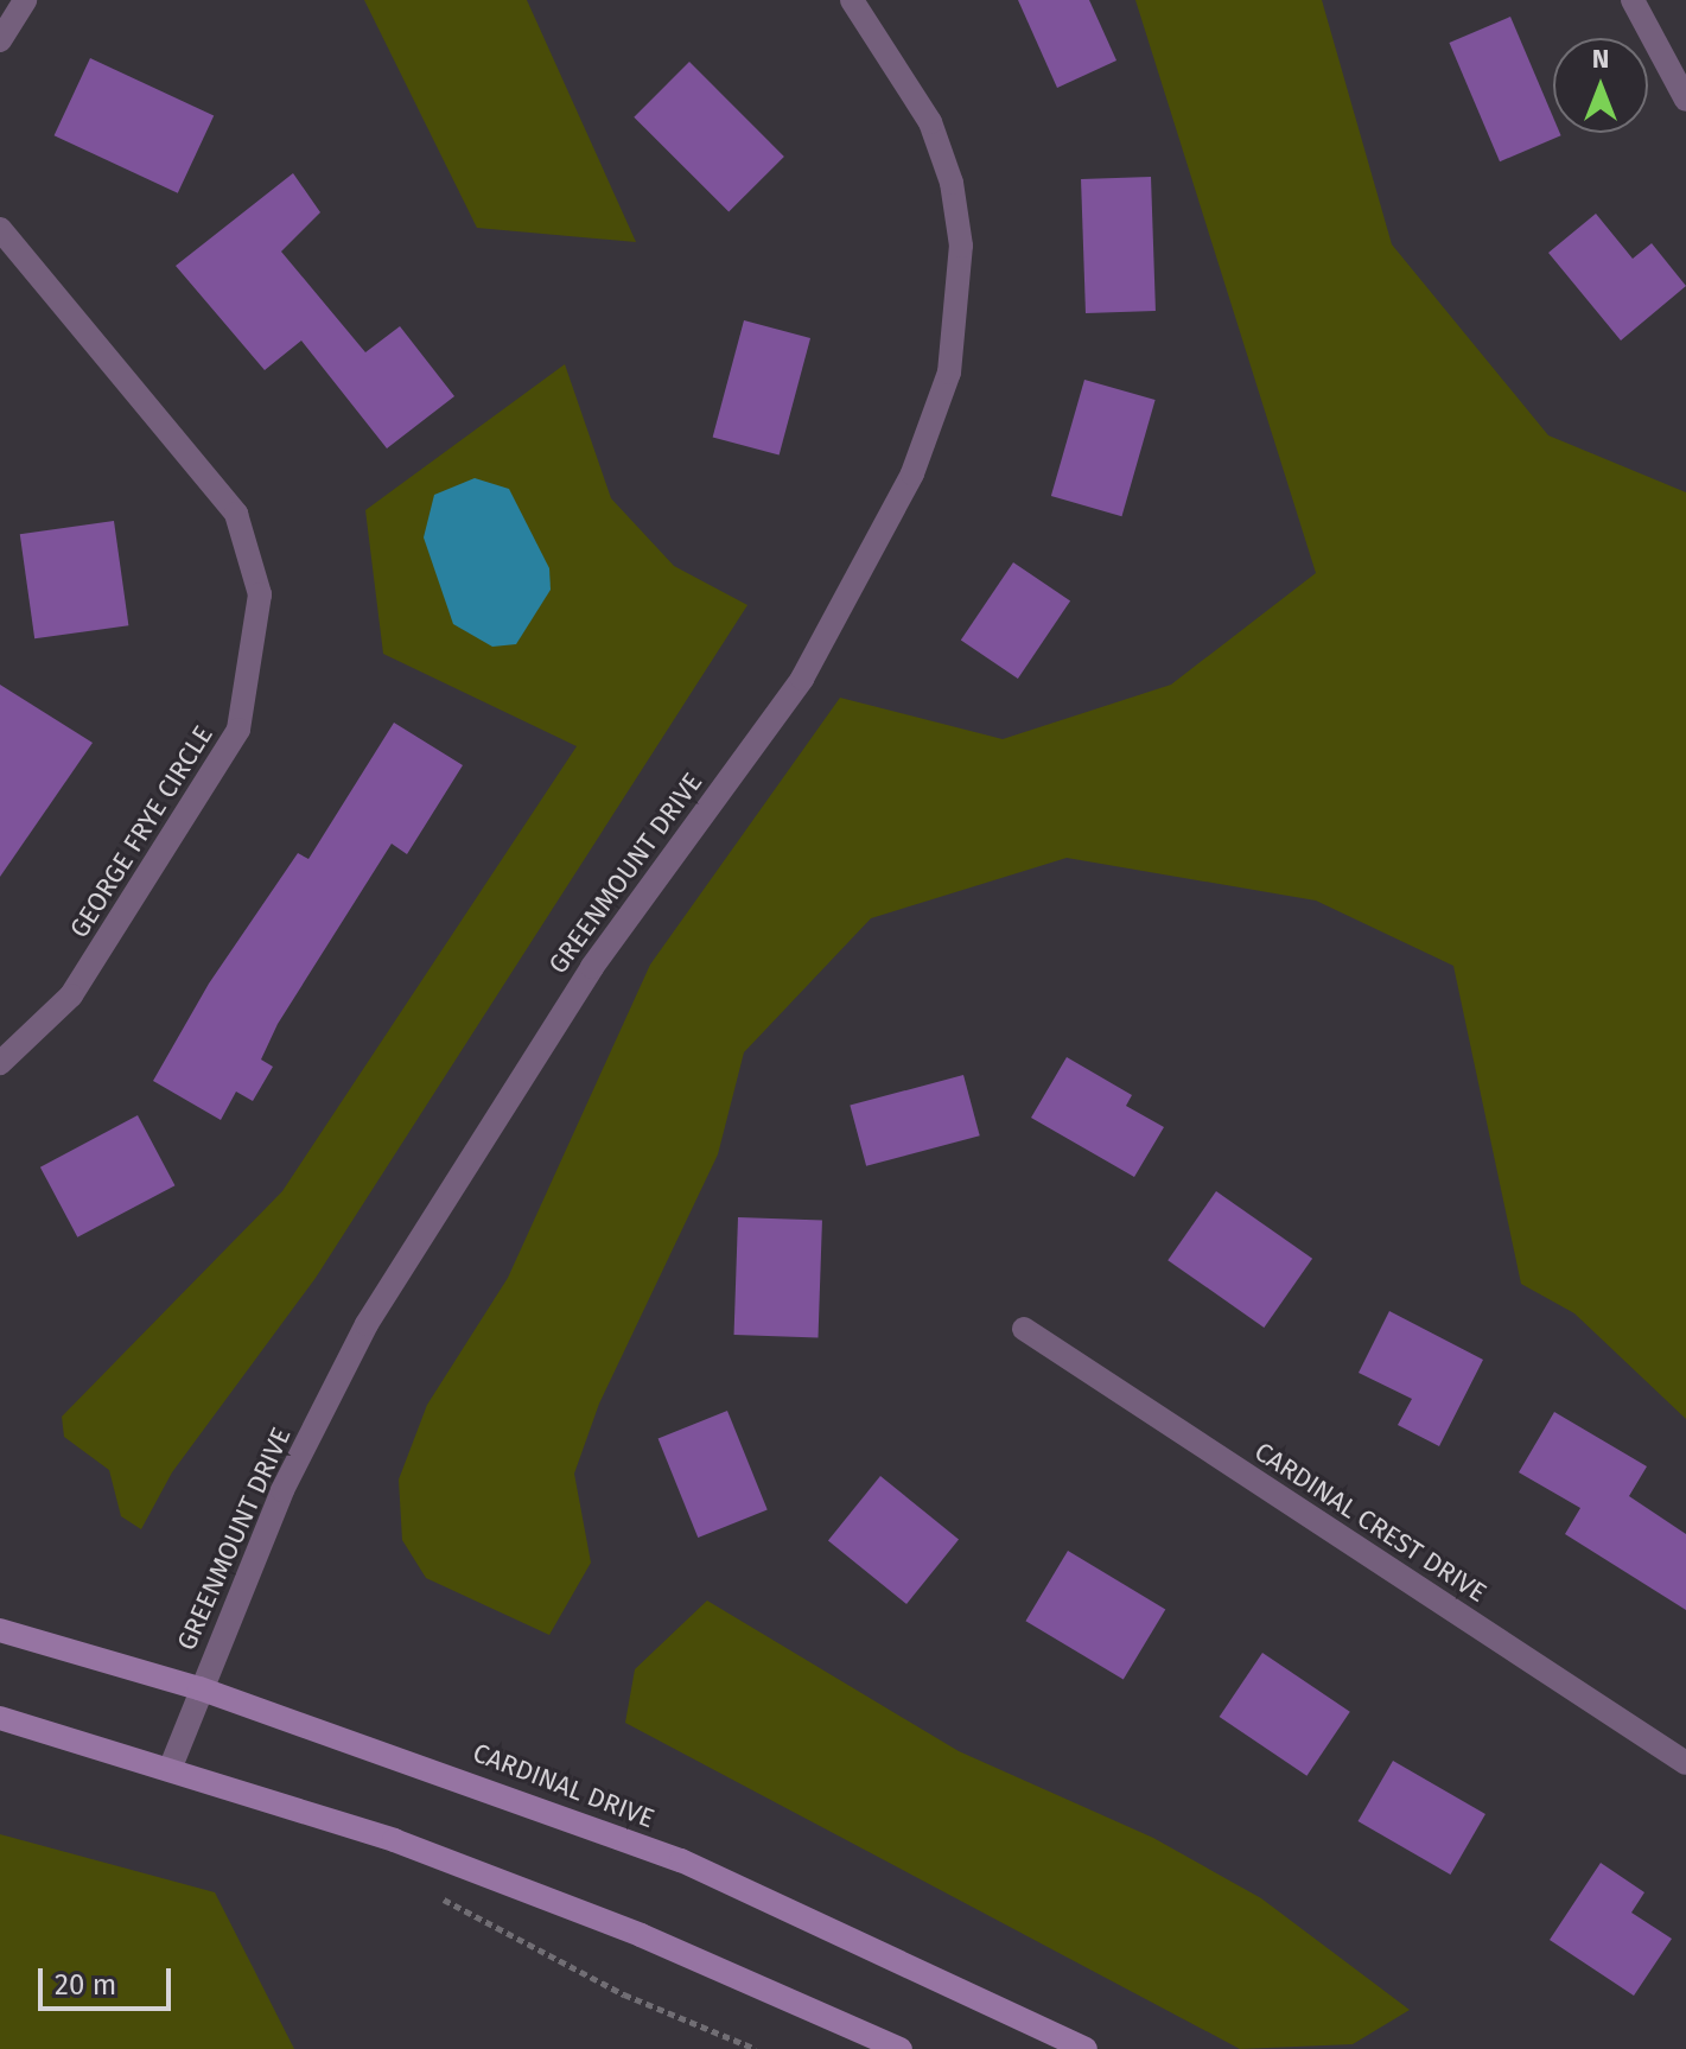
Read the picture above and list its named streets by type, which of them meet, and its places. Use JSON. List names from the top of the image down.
{
  "streets": {
    "main road": ["CARDINAL DRIVE"],
    "street": ["GEORGE FRYE CIRCLE", "GREENMOUNT DRIVE", "CARDINAL CREST DRIVE"]
  },
  "crossings": [
    ["GREENMOUNT DRIVE", "CARDINAL DRIVE"]
  ],
  "scale_bar": "20 m",
  "north": "top"
}
